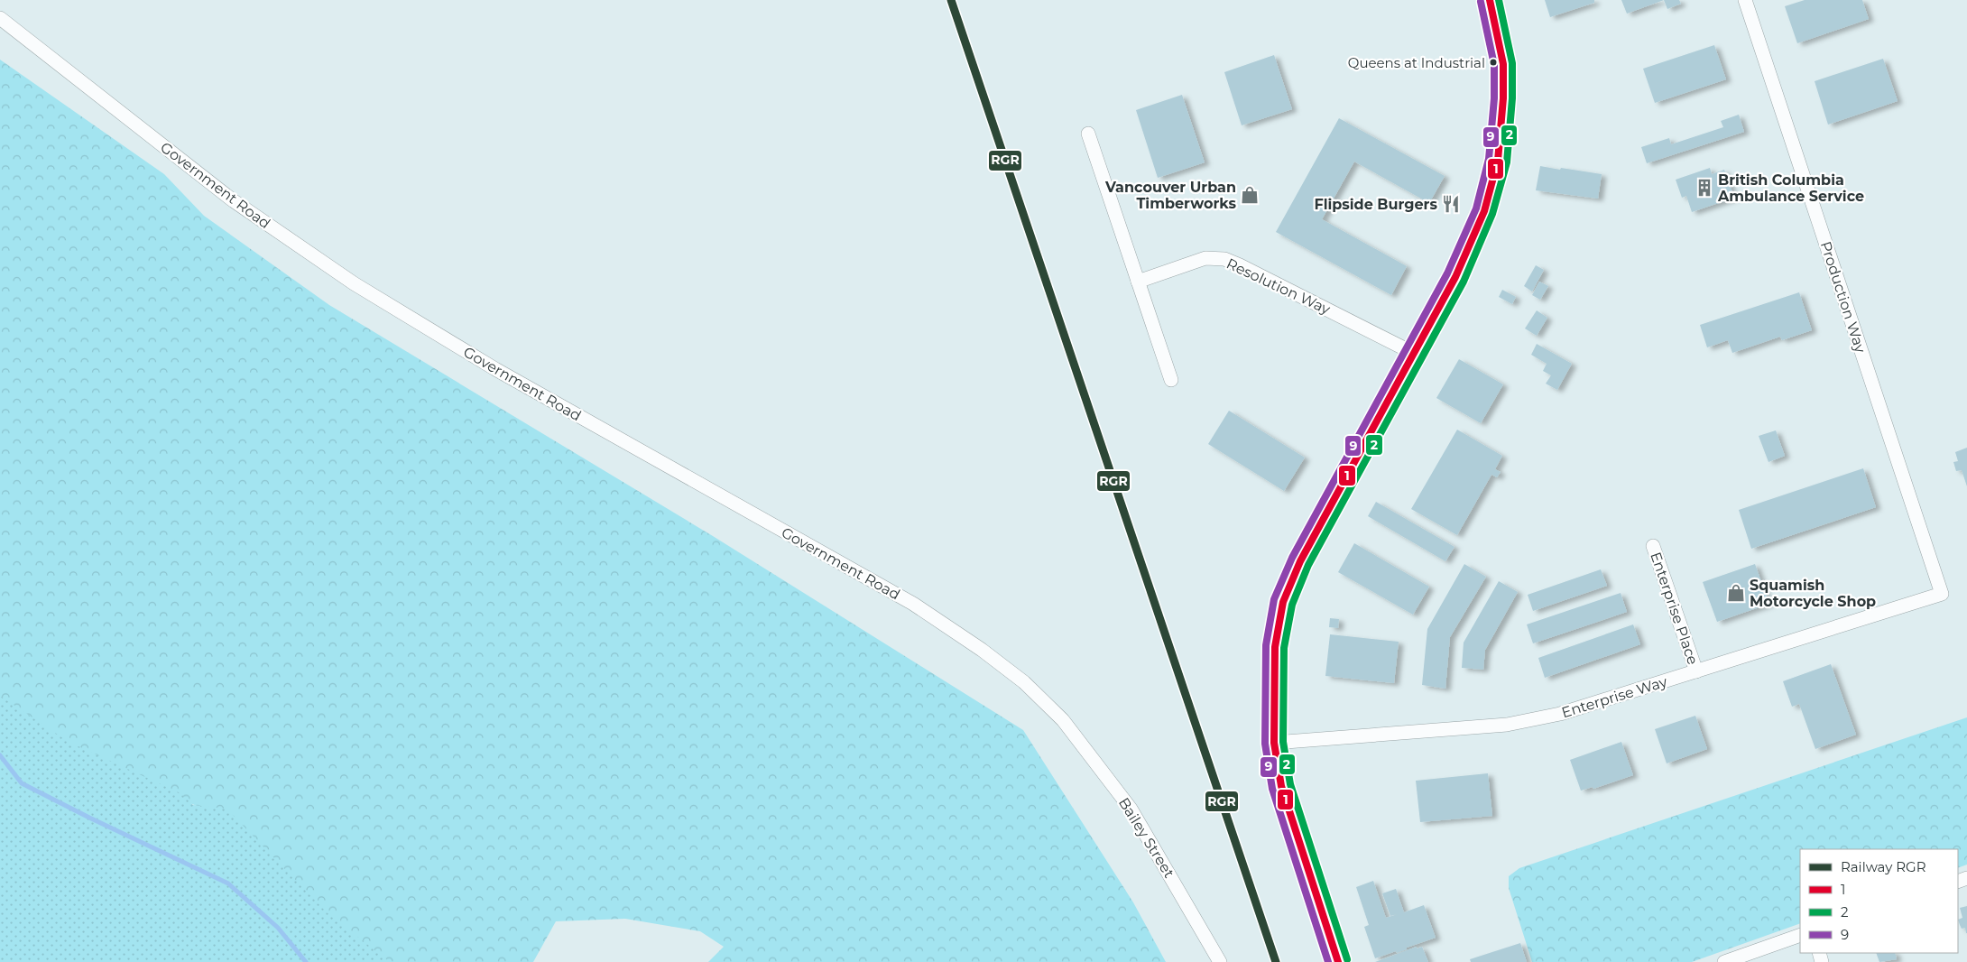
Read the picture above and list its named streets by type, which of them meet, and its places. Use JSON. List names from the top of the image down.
{
  "streets": {
    "street": [
      "Government Road",
      "Resolution Way",
      "Production Way",
      "Enterprise Place",
      "Enterprise Way",
      "Bailey Street"
    ]
  },
  "crossings": [
    ["Government Road", "Bailey Street"],
    ["Production Way", "Enterprise Way"],
    ["Enterprise Place", "Enterprise Way"]
  ],
  "places": {
    "other": ["Queens at Industrial"],
    "building": ["British Columbia Ambulance Service"],
    "shop": ["Vancouver Urban Timberworks", "Squamish Motorcycle Shop"],
    "restaurant": ["Flipside Burgers"]
  },
  "lines": [
    "rail line RGR",
    "transit line 1",
    "transit line 2",
    "transit line 9"
  ],
  "legend": [
    "Railway RGR",
    "1",
    "2",
    "9"
  ]
}
